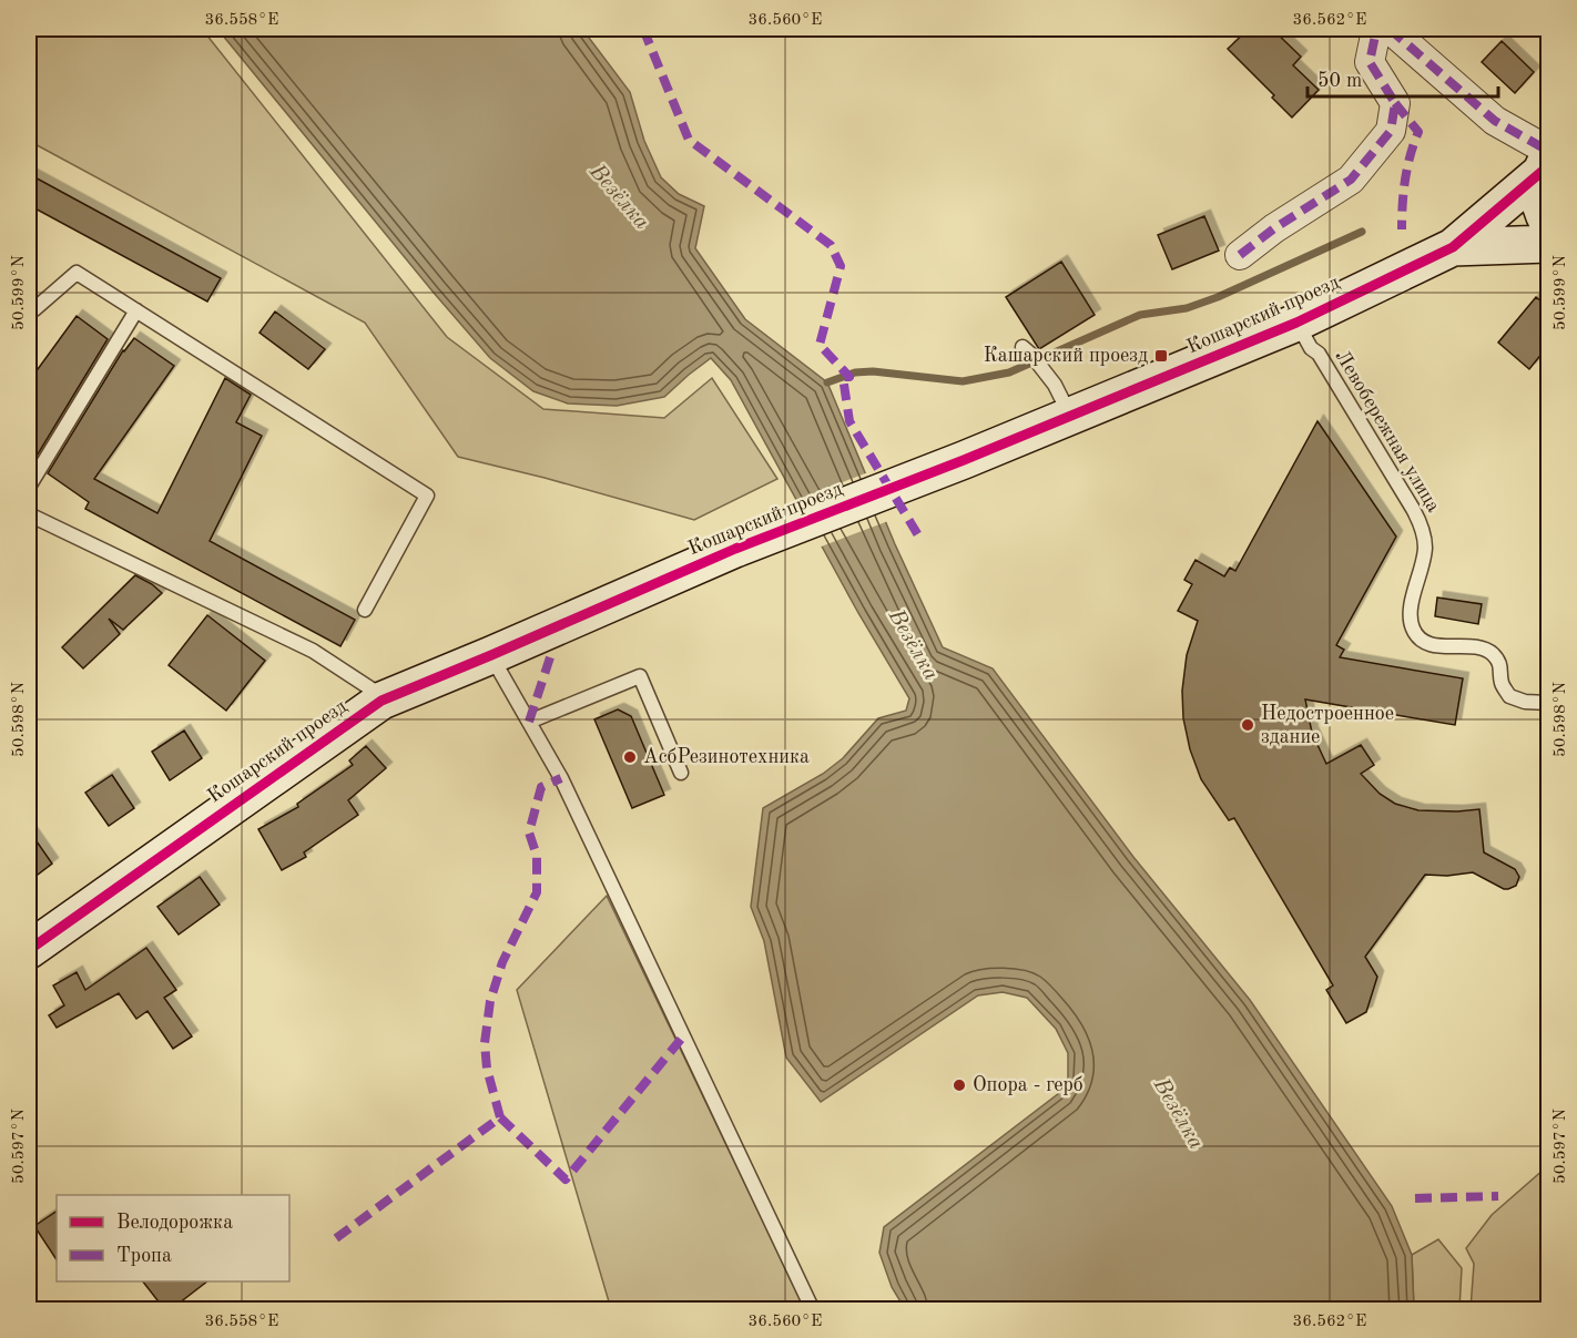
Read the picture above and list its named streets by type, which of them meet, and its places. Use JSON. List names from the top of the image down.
{
  "streets": {
    "street": ["Кошарский проезд"],
    "lane": ["Левобережная улица"]
  },
  "crossings": [
    ["Кошарский проезд", "Левобережная улица"]
  ],
  "water": ["Везёлка"],
  "places": {
    "transit": ["Кашарский проезд"],
    "other": ["Недостроенное здание", "АсбРезинотехника", "Опора - герб"]
  },
  "legend": ["Велодорожка", "Тропа"],
  "scale_bar": "50 m",
  "coordinates": [
    "36.558°E",
    "36.560°E",
    "36.562°E",
    "50.599°N",
    "50.598°N",
    "50.597°N"
  ]
}
